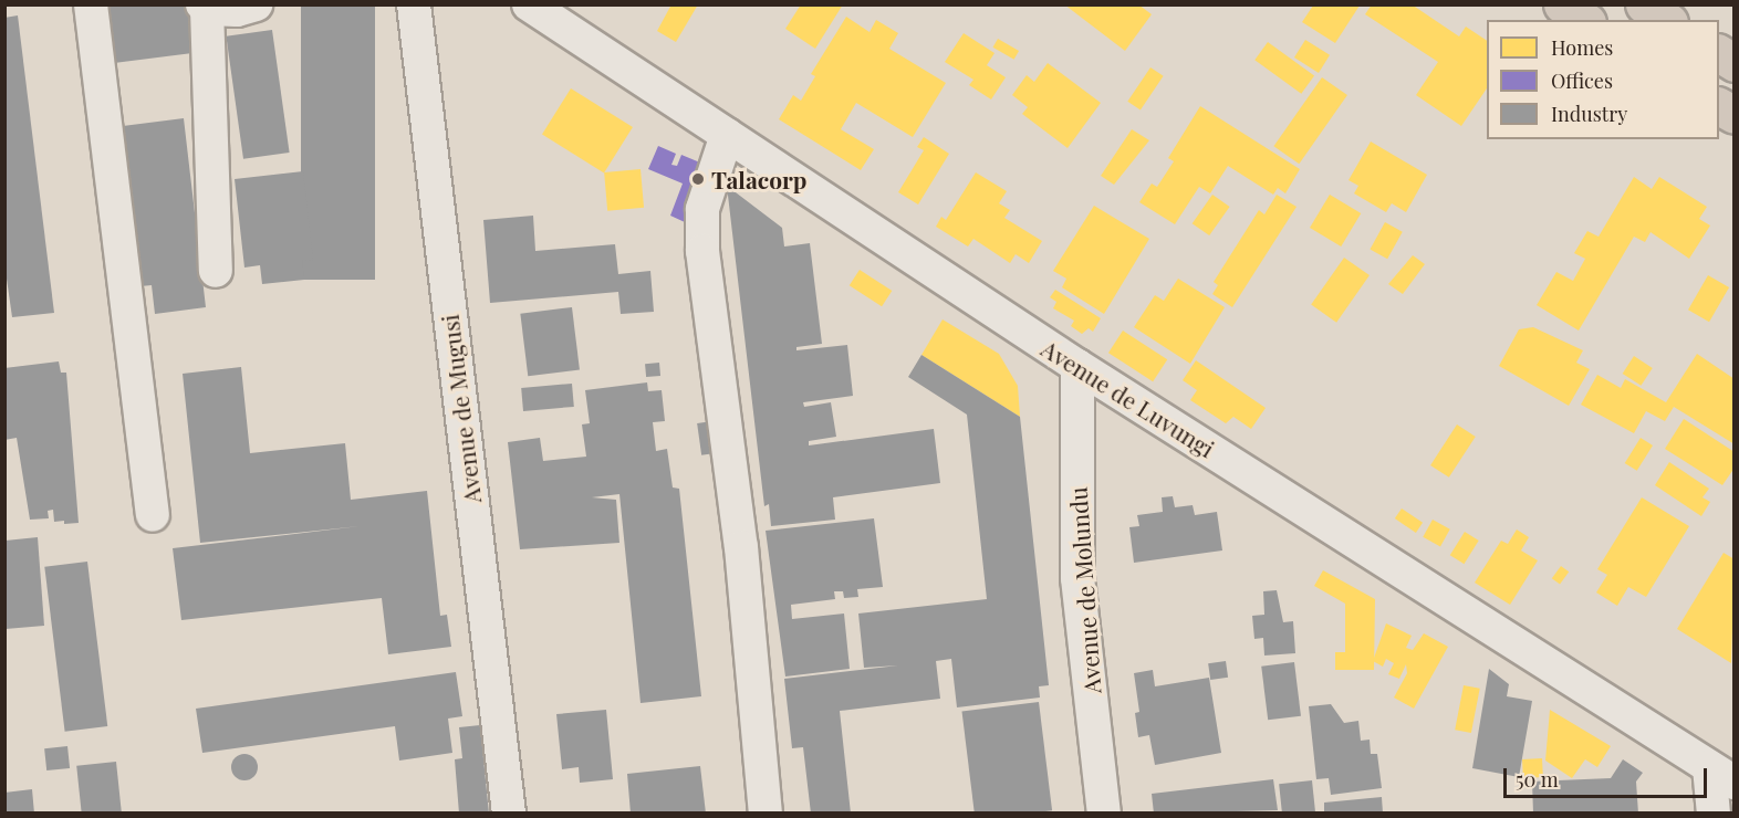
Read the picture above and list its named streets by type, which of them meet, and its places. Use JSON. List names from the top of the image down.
{
  "streets": {
    "street": ["Avenue de Luvungi", "Avenue de Mugusi", "Avenue de Molundu"]
  },
  "crossings": [
    ["Avenue de Luvungi", "Avenue de Molundu"]
  ],
  "places": ["Talacorp"],
  "legend": ["Homes", "Offices", "Industry"],
  "scale_bar": "50 m"
}
